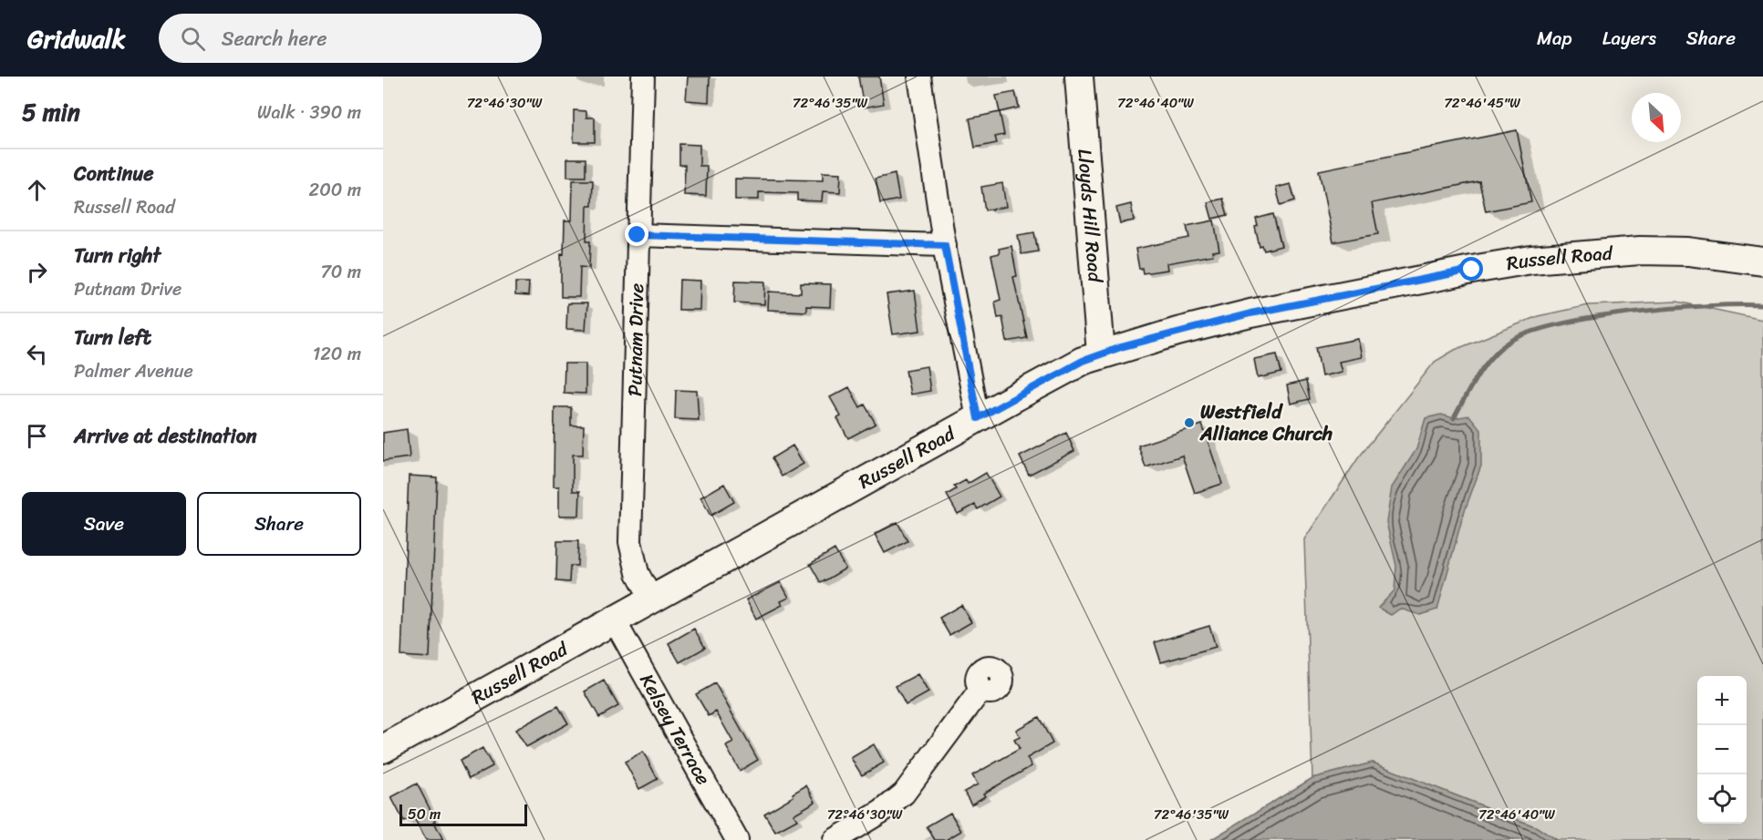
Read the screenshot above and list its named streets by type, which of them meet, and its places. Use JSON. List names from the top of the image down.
{
  "streets": {
    "main road": ["Lloyds Hill Road", "Russell Road"],
    "street": ["Putnam Drive", "Kelsey Terrace"]
  },
  "crossings": [
    ["Lloyds Hill Road", "Russell Road"],
    ["Russell Road", "Putnam Drive"],
    ["Russell Road", "Kelsey Terrace"]
  ],
  "places": ["Westfield Alliance Church"],
  "scale_bar": "50 m",
  "north": "bottom right",
  "page": {
    "header": "Gridwalk",
    "search": "Search here",
    "nav": ["Map", "Layers", "Share"],
    "heading": ["5 min", "Walk · 390 m"],
    "list": [
      ["Continue", "Russell Road", "200 m"],
      ["Turn right", "Putnam Drive", "70 m"],
      ["Turn left", "Palmer Avenue", "120 m"],
      "Arrive at destination"
    ],
    "buttons": ["Save", "Share"],
    "map_buttons": ["+", "−"],
    "scale": "50 m"
  },
  "coordinates": [
    "72°46'30\"W",
    "72°46'35\"W",
    "72°46'40\"W",
    "72°46'45\"W"
  ]
}
